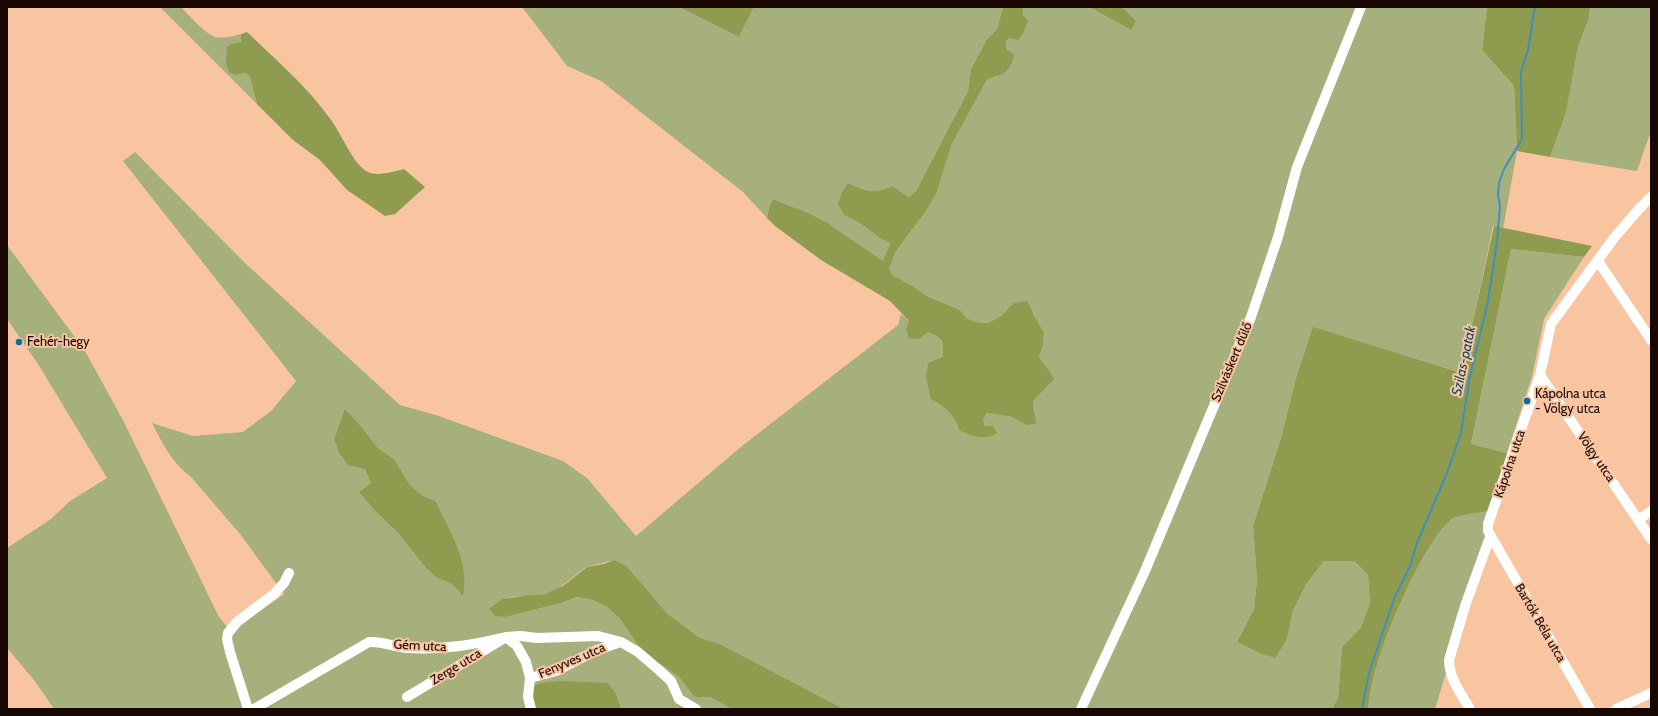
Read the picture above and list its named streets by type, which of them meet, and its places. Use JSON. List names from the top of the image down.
{
  "streets": {
    "street": [
      "Szilváskert dűlő",
      "Völgy utca",
      "Kápolna utca",
      "Bartók Béla utca",
      "Gém utca",
      "Fenyves utca",
      "Zerge utca"
    ]
  },
  "crossings": [
    ["Völgy utca", "Kápolna utca"],
    ["Kápolna utca", "Bartók Béla utca"],
    ["Gém utca", "Fenyves utca"],
    ["Gém utca", "Zerge utca"],
    ["Fenyves utca", "Zerge utca"]
  ],
  "water": ["Szilas-patak"],
  "places": ["Fehér-hegy", "Kápolna utca - Völgy utca"]
}
